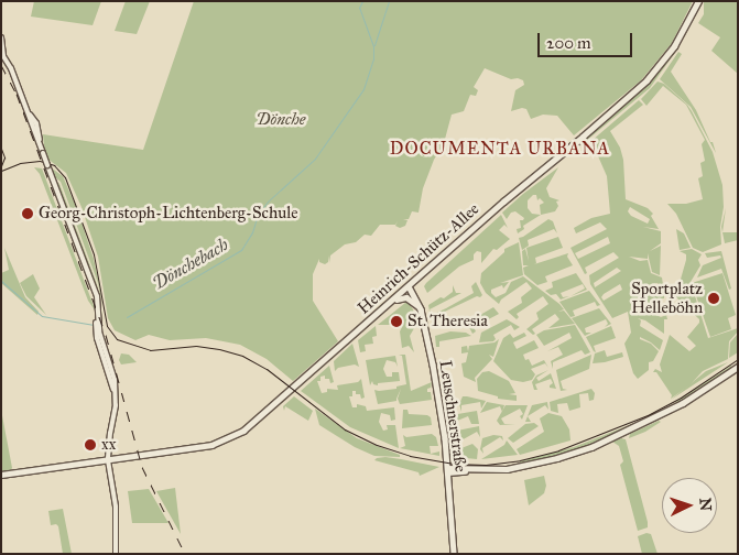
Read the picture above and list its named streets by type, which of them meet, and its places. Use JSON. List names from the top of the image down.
{
  "streets": {
    "main road": ["Heinrich-Schütz-Allee", "Leuschnerstraße"]
  },
  "crossings": [
    ["Heinrich-Schütz-Allee", "Leuschnerstraße"]
  ],
  "districts": ["DOCUMENTA URBANA"],
  "water": ["Dönchebach"],
  "parks": ["Dönche"],
  "places": [
    "Georg-Christoph-Lichtenberg-Schule",
    "Sportplatz Helleböhn",
    "St. Theresia",
    "xx"
  ],
  "scale_bar": "200 m",
  "north": "right"
}
